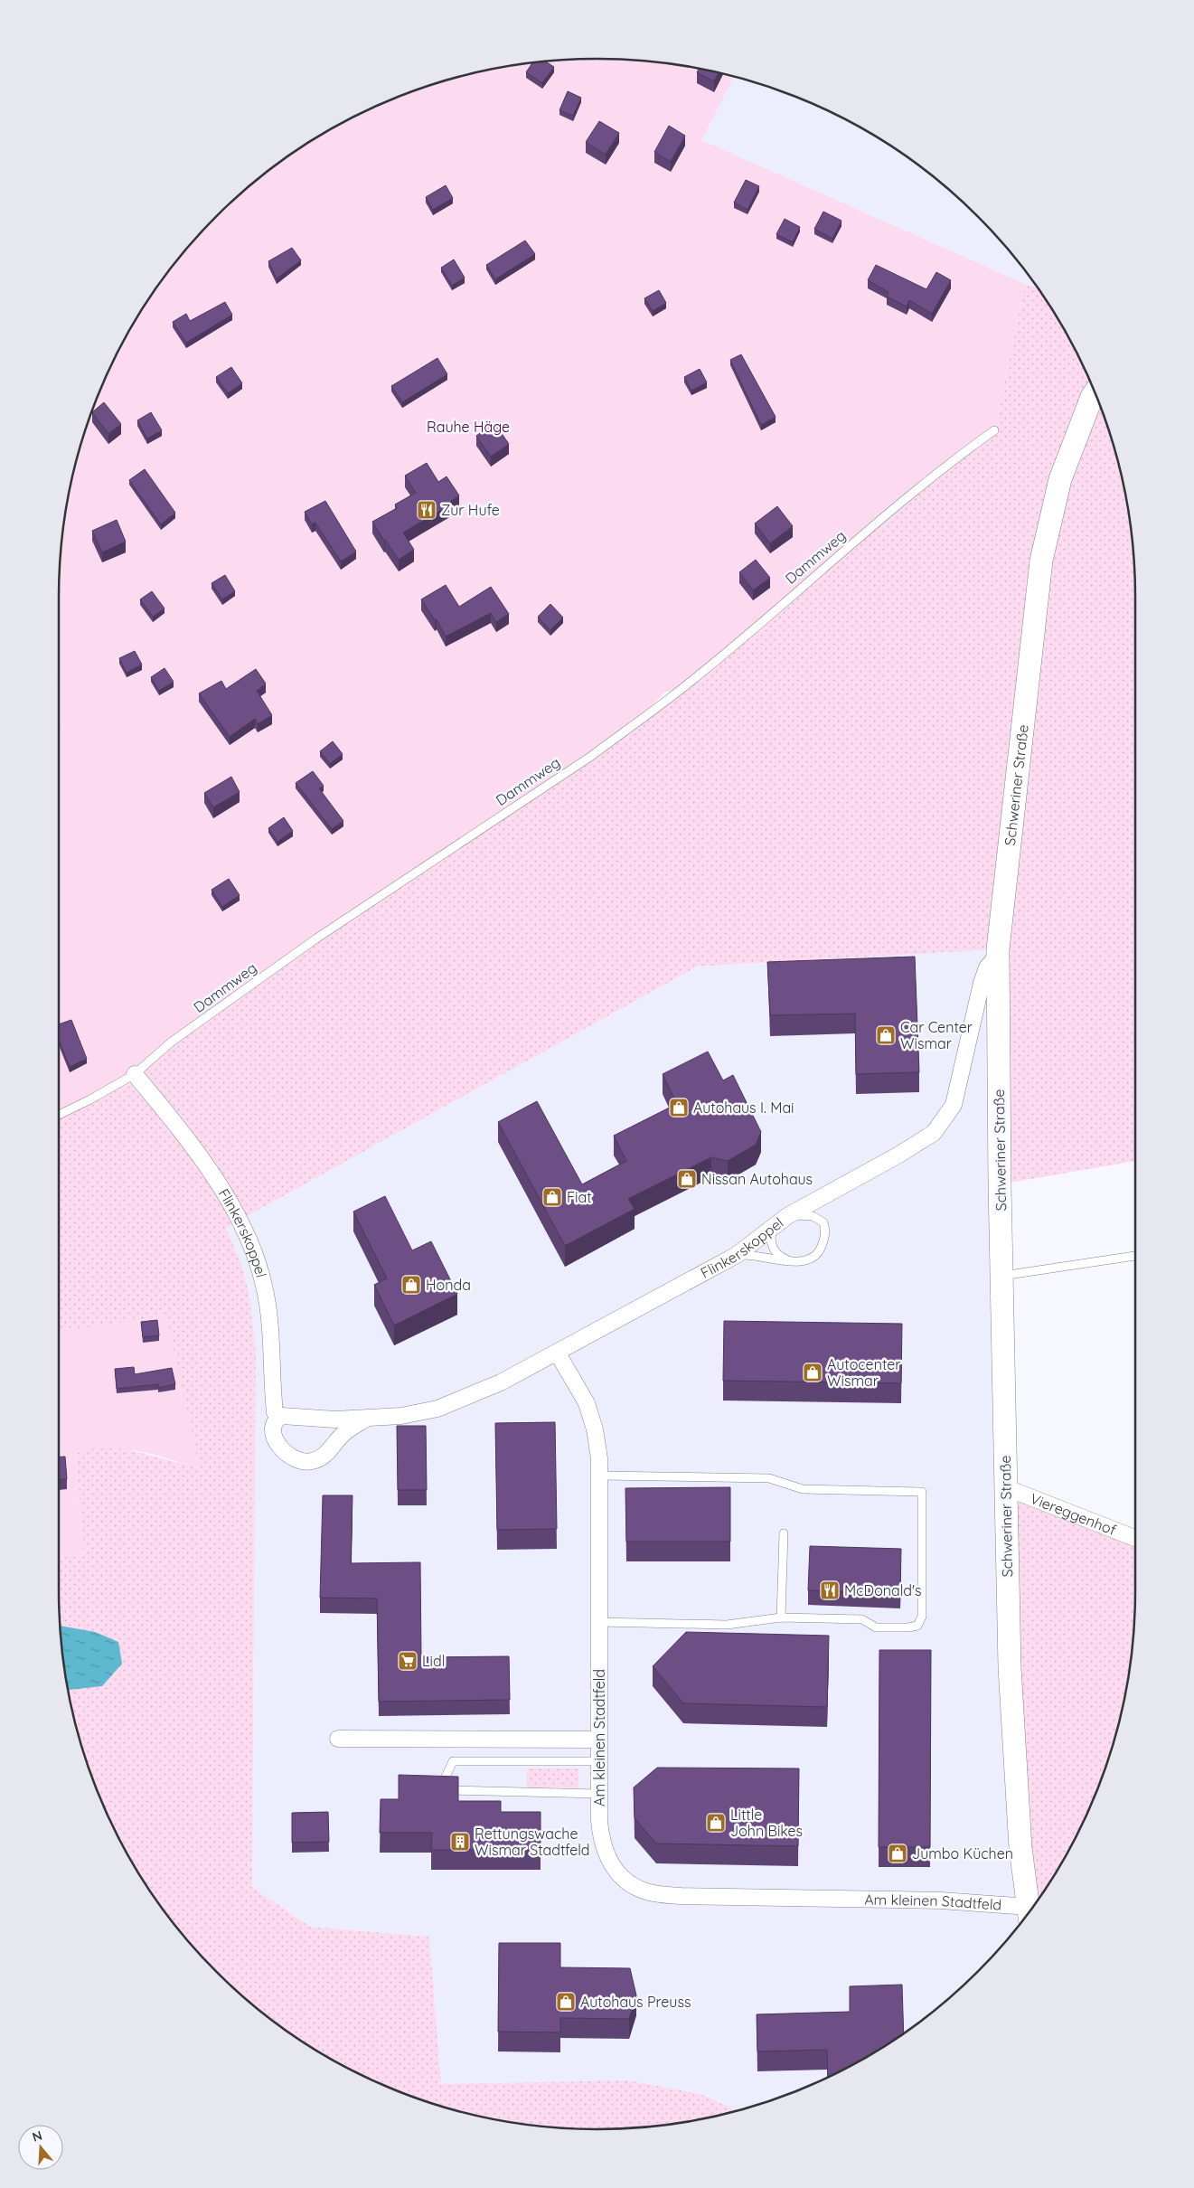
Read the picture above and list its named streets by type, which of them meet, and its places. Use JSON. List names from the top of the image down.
{
  "streets": {
    "main road": ["Schweriner Straße"],
    "street": ["Flinkerskoppel", "Viereggenhof", "Am kleinen Stadtfeld"],
    "lane": ["Dammweg"]
  },
  "crossings": [
    ["Dammweg", "Flinkerskoppel"],
    ["Schweriner Straße", "Flinkerskoppel"],
    ["Schweriner Straße", "Viereggenhof"],
    ["Flinkerskoppel", "Am kleinen Stadtfeld"]
  ],
  "parks": ["Rauhe Häge"],
  "places": {
    "restaurant": ["Zur Hufe", "McDonald's"],
    "shop": [
      "Car Center Wismar",
      "Autohaus I. Mai",
      "Nissan Autohaus",
      "Fiat",
      "Honda",
      "Autocenter Wismar",
      "Little John Bikes",
      "Jumbo Küchen",
      "Autohaus Preuss"
    ],
    "supermarket": ["Lidl"],
    "building": ["Rettungswache Wismar Stadtfeld"]
  },
  "north": "top"
}
